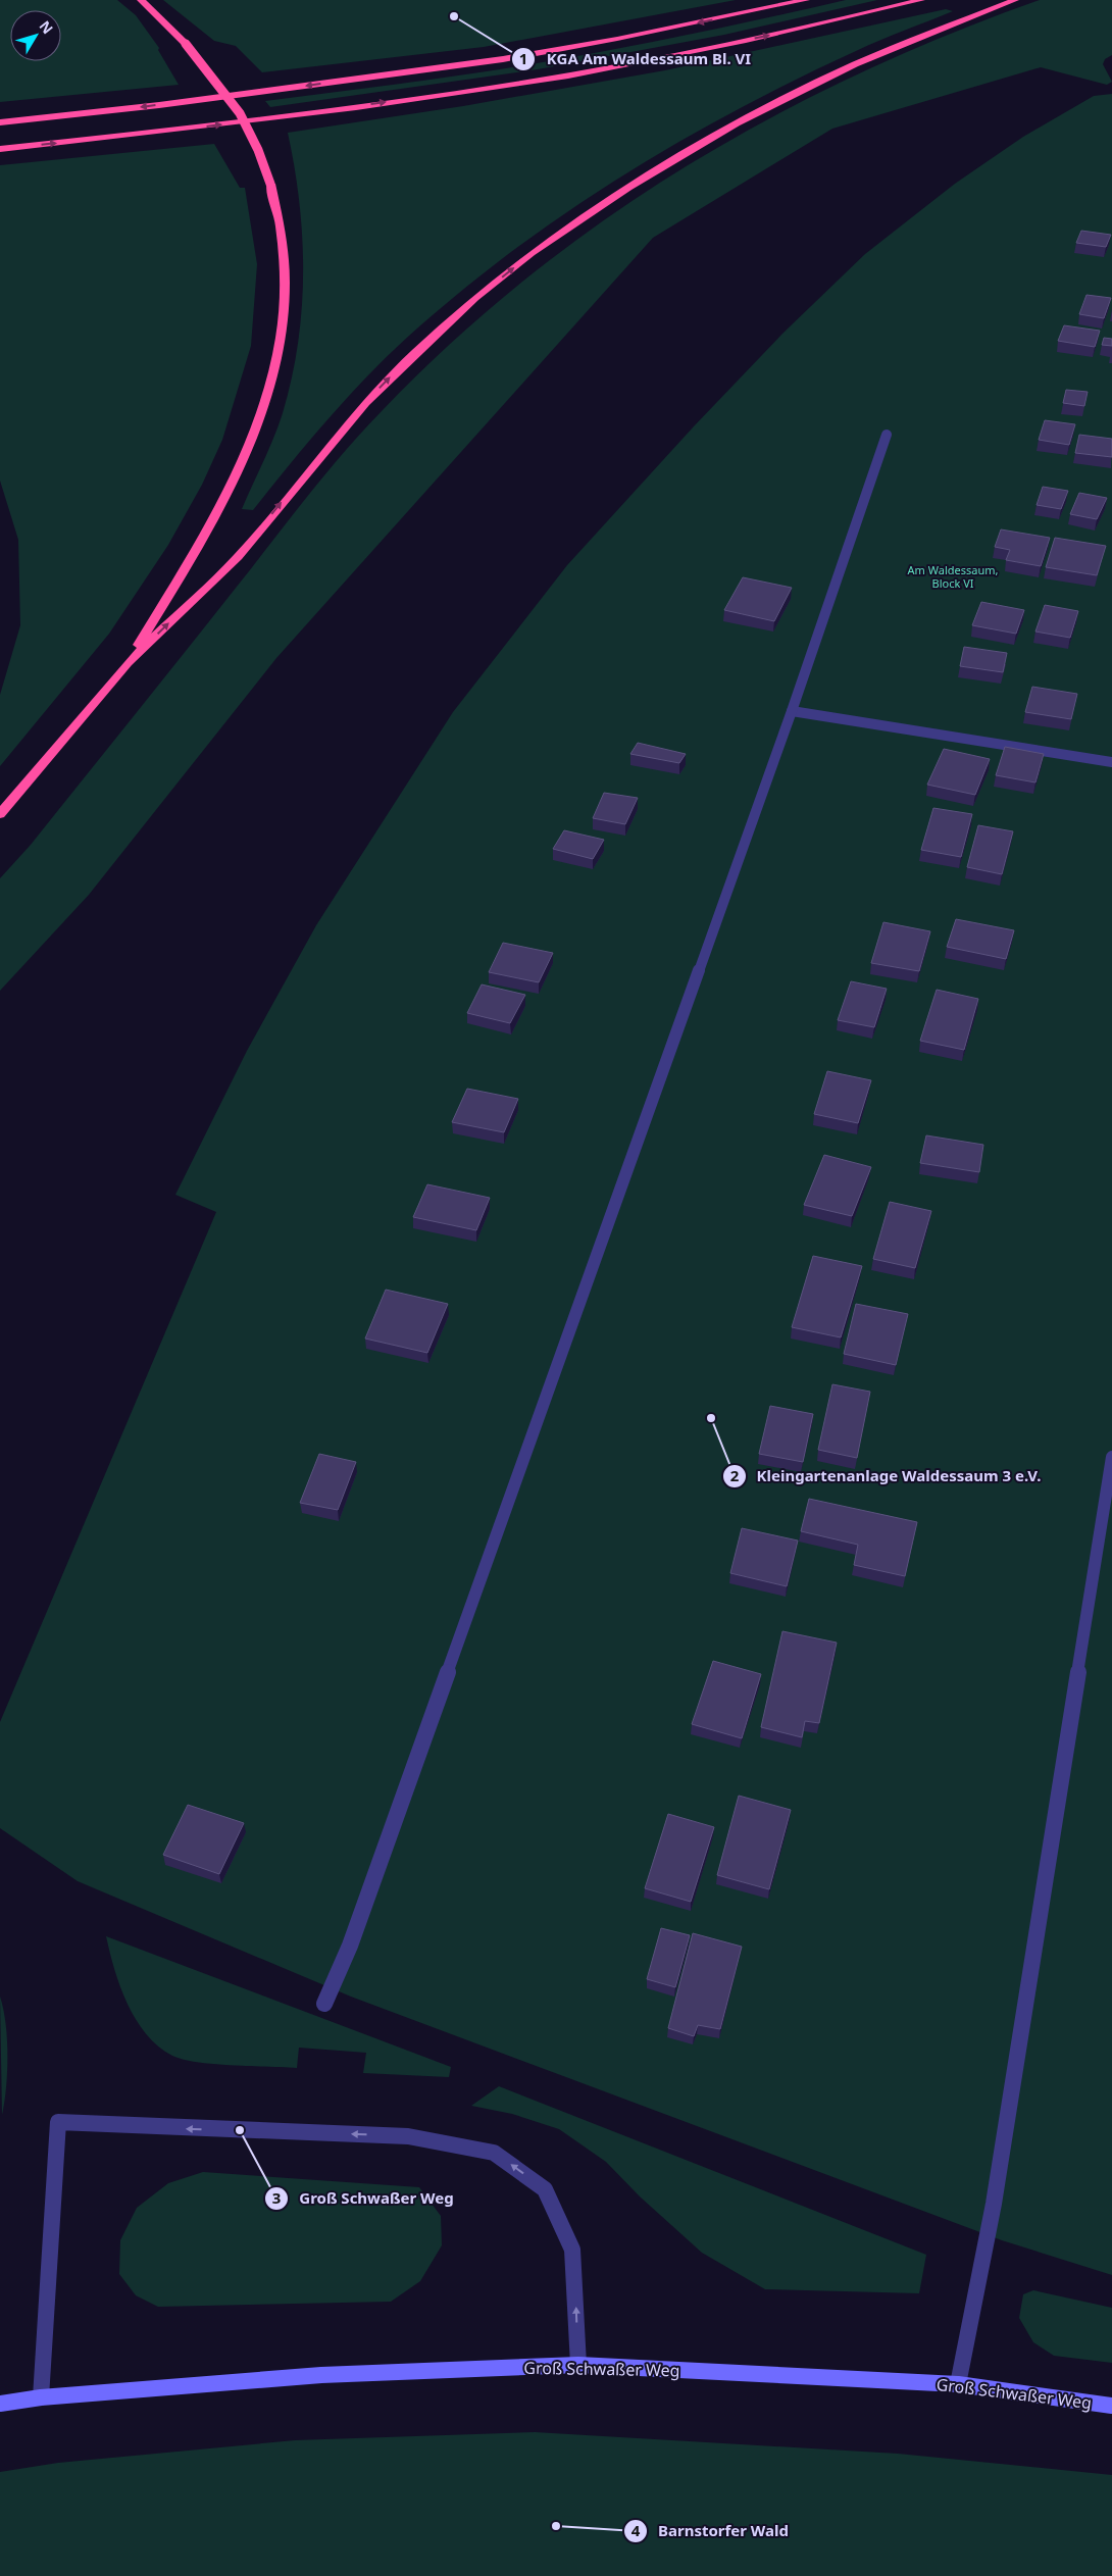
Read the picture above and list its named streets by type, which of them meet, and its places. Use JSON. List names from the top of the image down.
{
  "streets": {
    "street": ["Groß Schwaßer Weg"]
  },
  "parks": ["Am Waldessaum, Block VI"],
  "places": [
    "KGA Am Waldessaum Bl. VI",
    "Kleingartenanlage Waldessaum 3 e.V.",
    "Groß Schwaßer Weg",
    "Barnstorfer Wald"
  ],
  "north": "top right"
}
